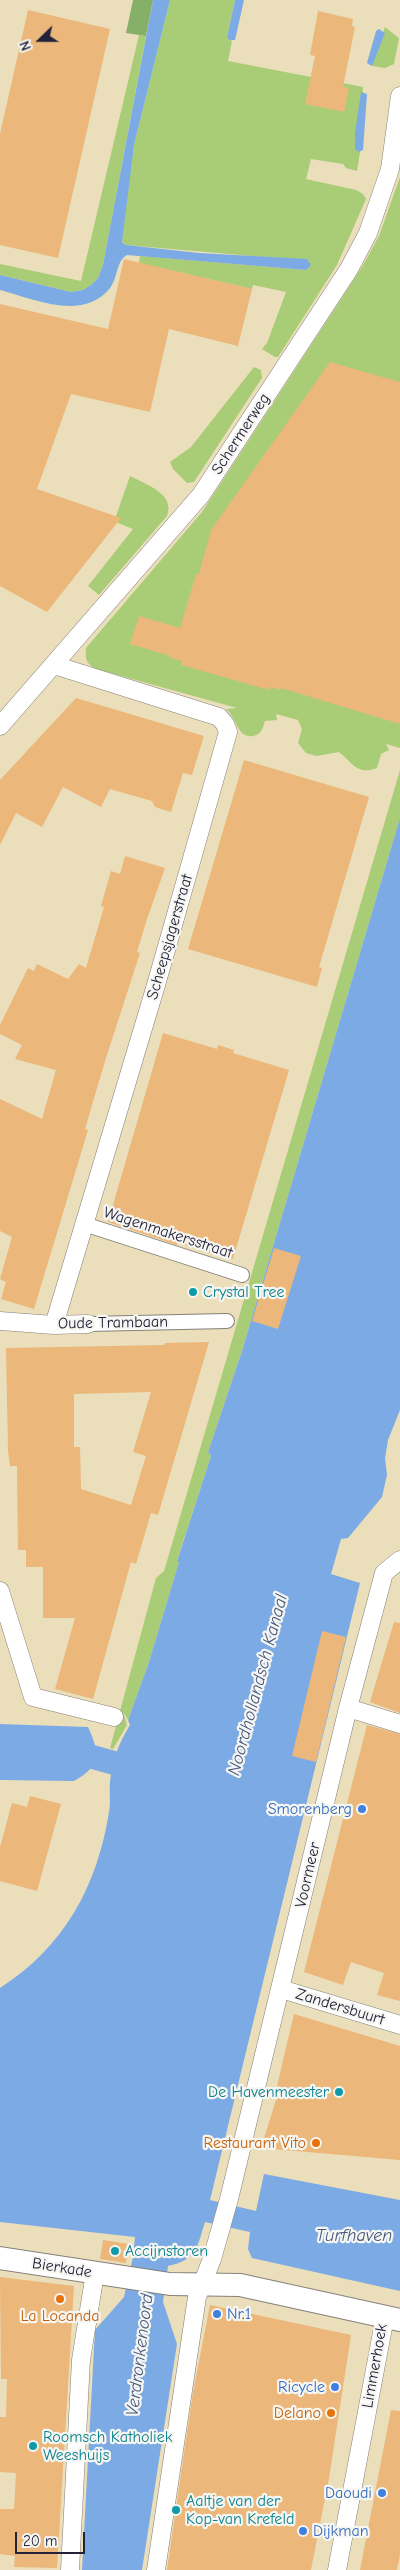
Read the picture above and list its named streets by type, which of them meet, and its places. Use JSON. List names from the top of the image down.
{
  "streets": {
    "street": [
      "Schermerweg",
      "Scheepsjagerstraat",
      "Wagenmakersstraat",
      "Oude Trambaan",
      "Voormeer",
      "Zandersbuurt",
      "Bierkade",
      "Limmerhoek"
    ]
  },
  "crossings": [
    ["Schermerweg", "Scheepsjagerstraat"],
    ["Scheepsjagerstraat", "Wagenmakersstraat"],
    ["Scheepsjagerstraat", "Oude Trambaan"],
    ["Voormeer", "Zandersbuurt"],
    ["Voormeer", "Limmerhoek"],
    ["Bierkade", "Limmerhoek"]
  ],
  "water": ["Noordhollandsch Kanaal", "Turfhaven", "Verdronkenoord"],
  "places": [
    "Crystal Tree",
    "Smorenberg",
    "De Havenmeester",
    "Restaurant Vito",
    "Accijnstoren",
    "La Locanda",
    "Nr.1",
    "Ricycle",
    "Delano",
    "Roomsch Katholiek Weeshuijs",
    "Daoudi",
    "Aaltje van der Kop-van Krefeld",
    "Dijkman"
  ],
  "scale_bar": "20 m",
  "north": "left"
}
